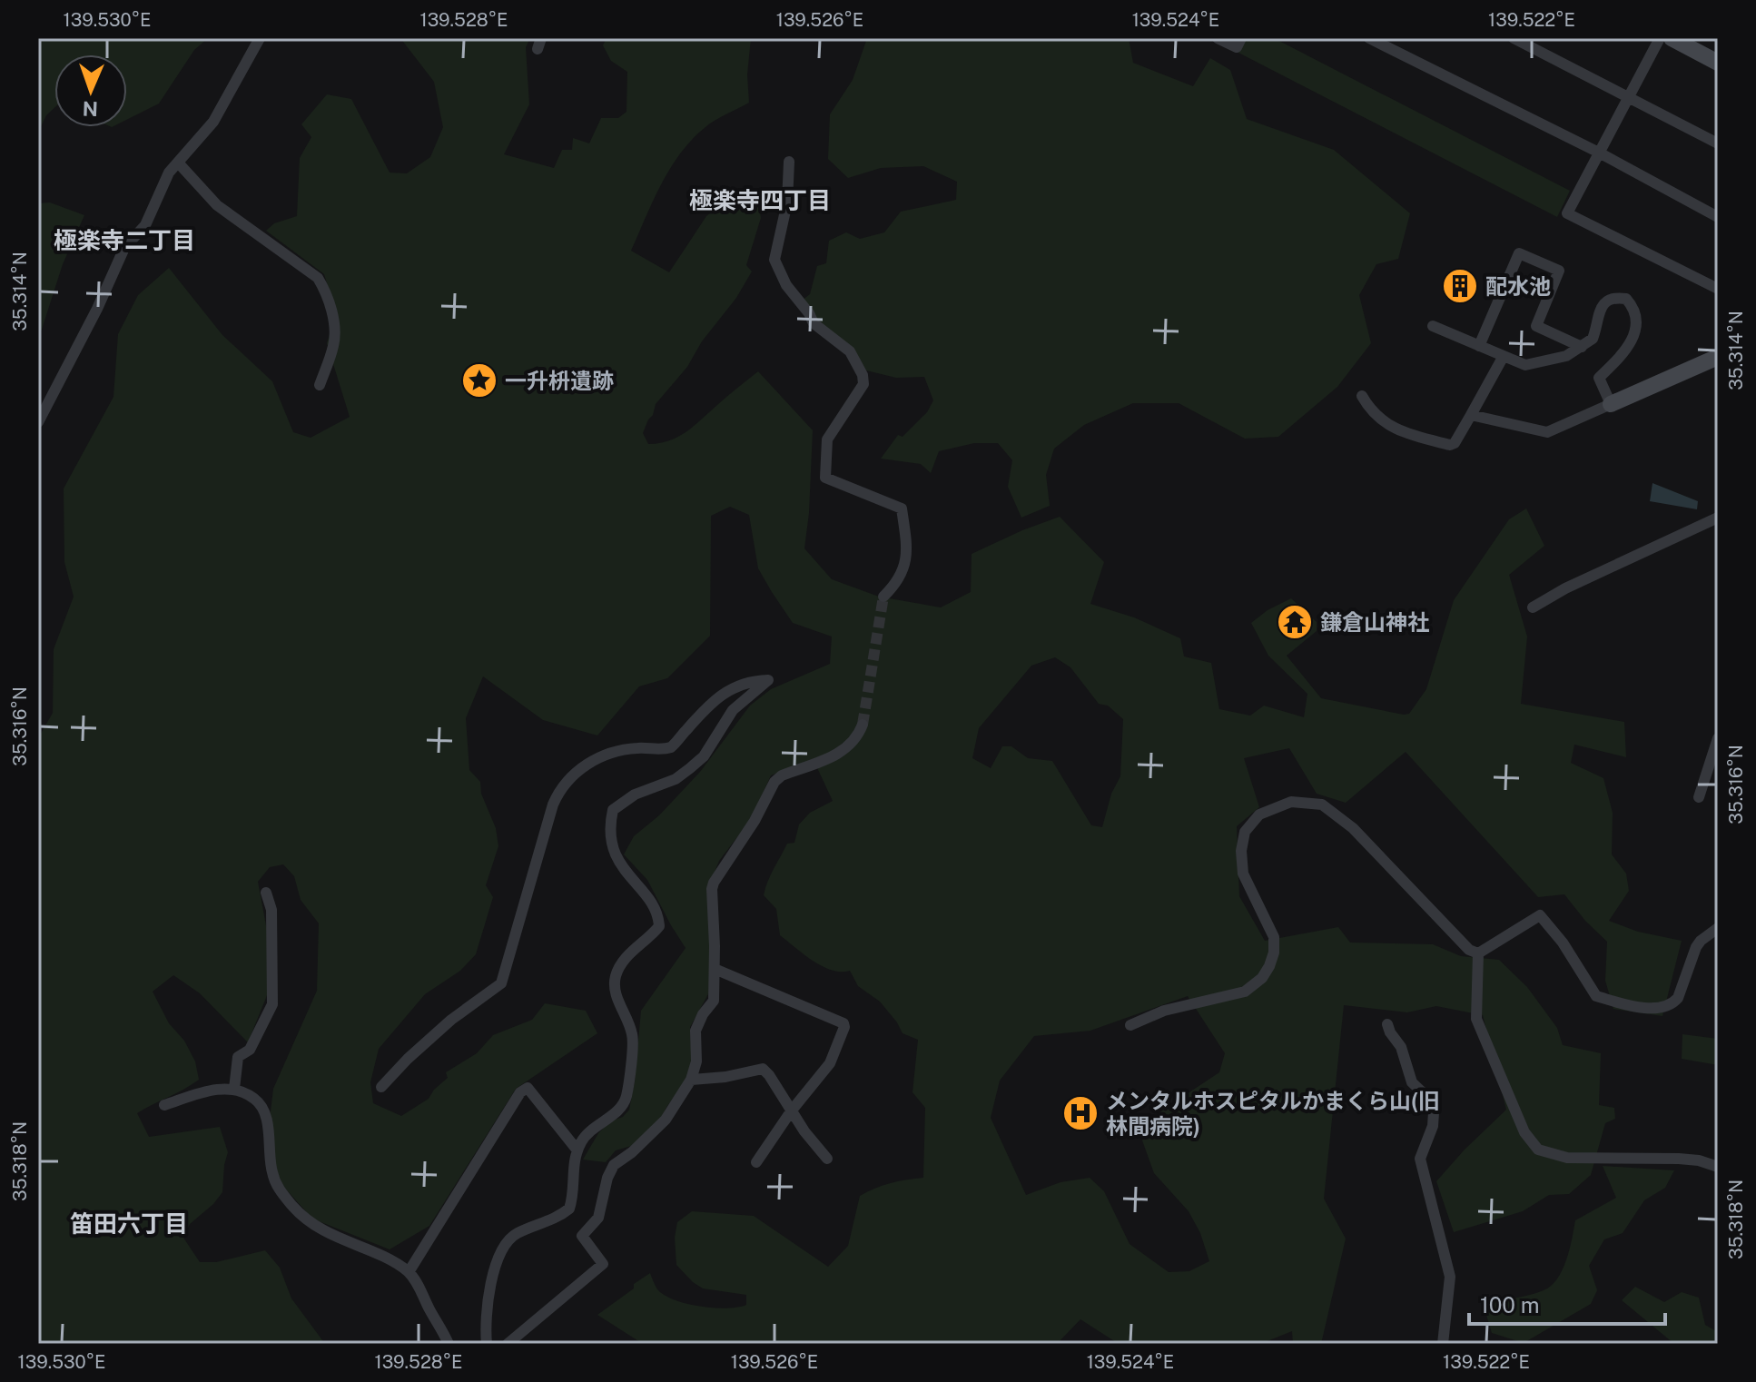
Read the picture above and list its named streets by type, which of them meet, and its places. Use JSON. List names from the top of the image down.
{
  "districts": ["極楽寺四丁目", "極楽寺二丁目", "笛田六丁目"],
  "places": {
    "building": ["配水池"],
    "place": ["一升枡遺跡"],
    "temple": ["鎌倉山神社"],
    "hospital": ["メンタルホスピタルかまくら山(旧 林間病院)"]
  },
  "scale_bar": "100 m",
  "north": "bottom",
  "coordinates": [
    "139.530°E",
    "139.528°E",
    "139.526°E",
    "139.524°E",
    "139.522°E",
    "35.314°N",
    "35.316°N",
    "35.318°N"
  ]
}
